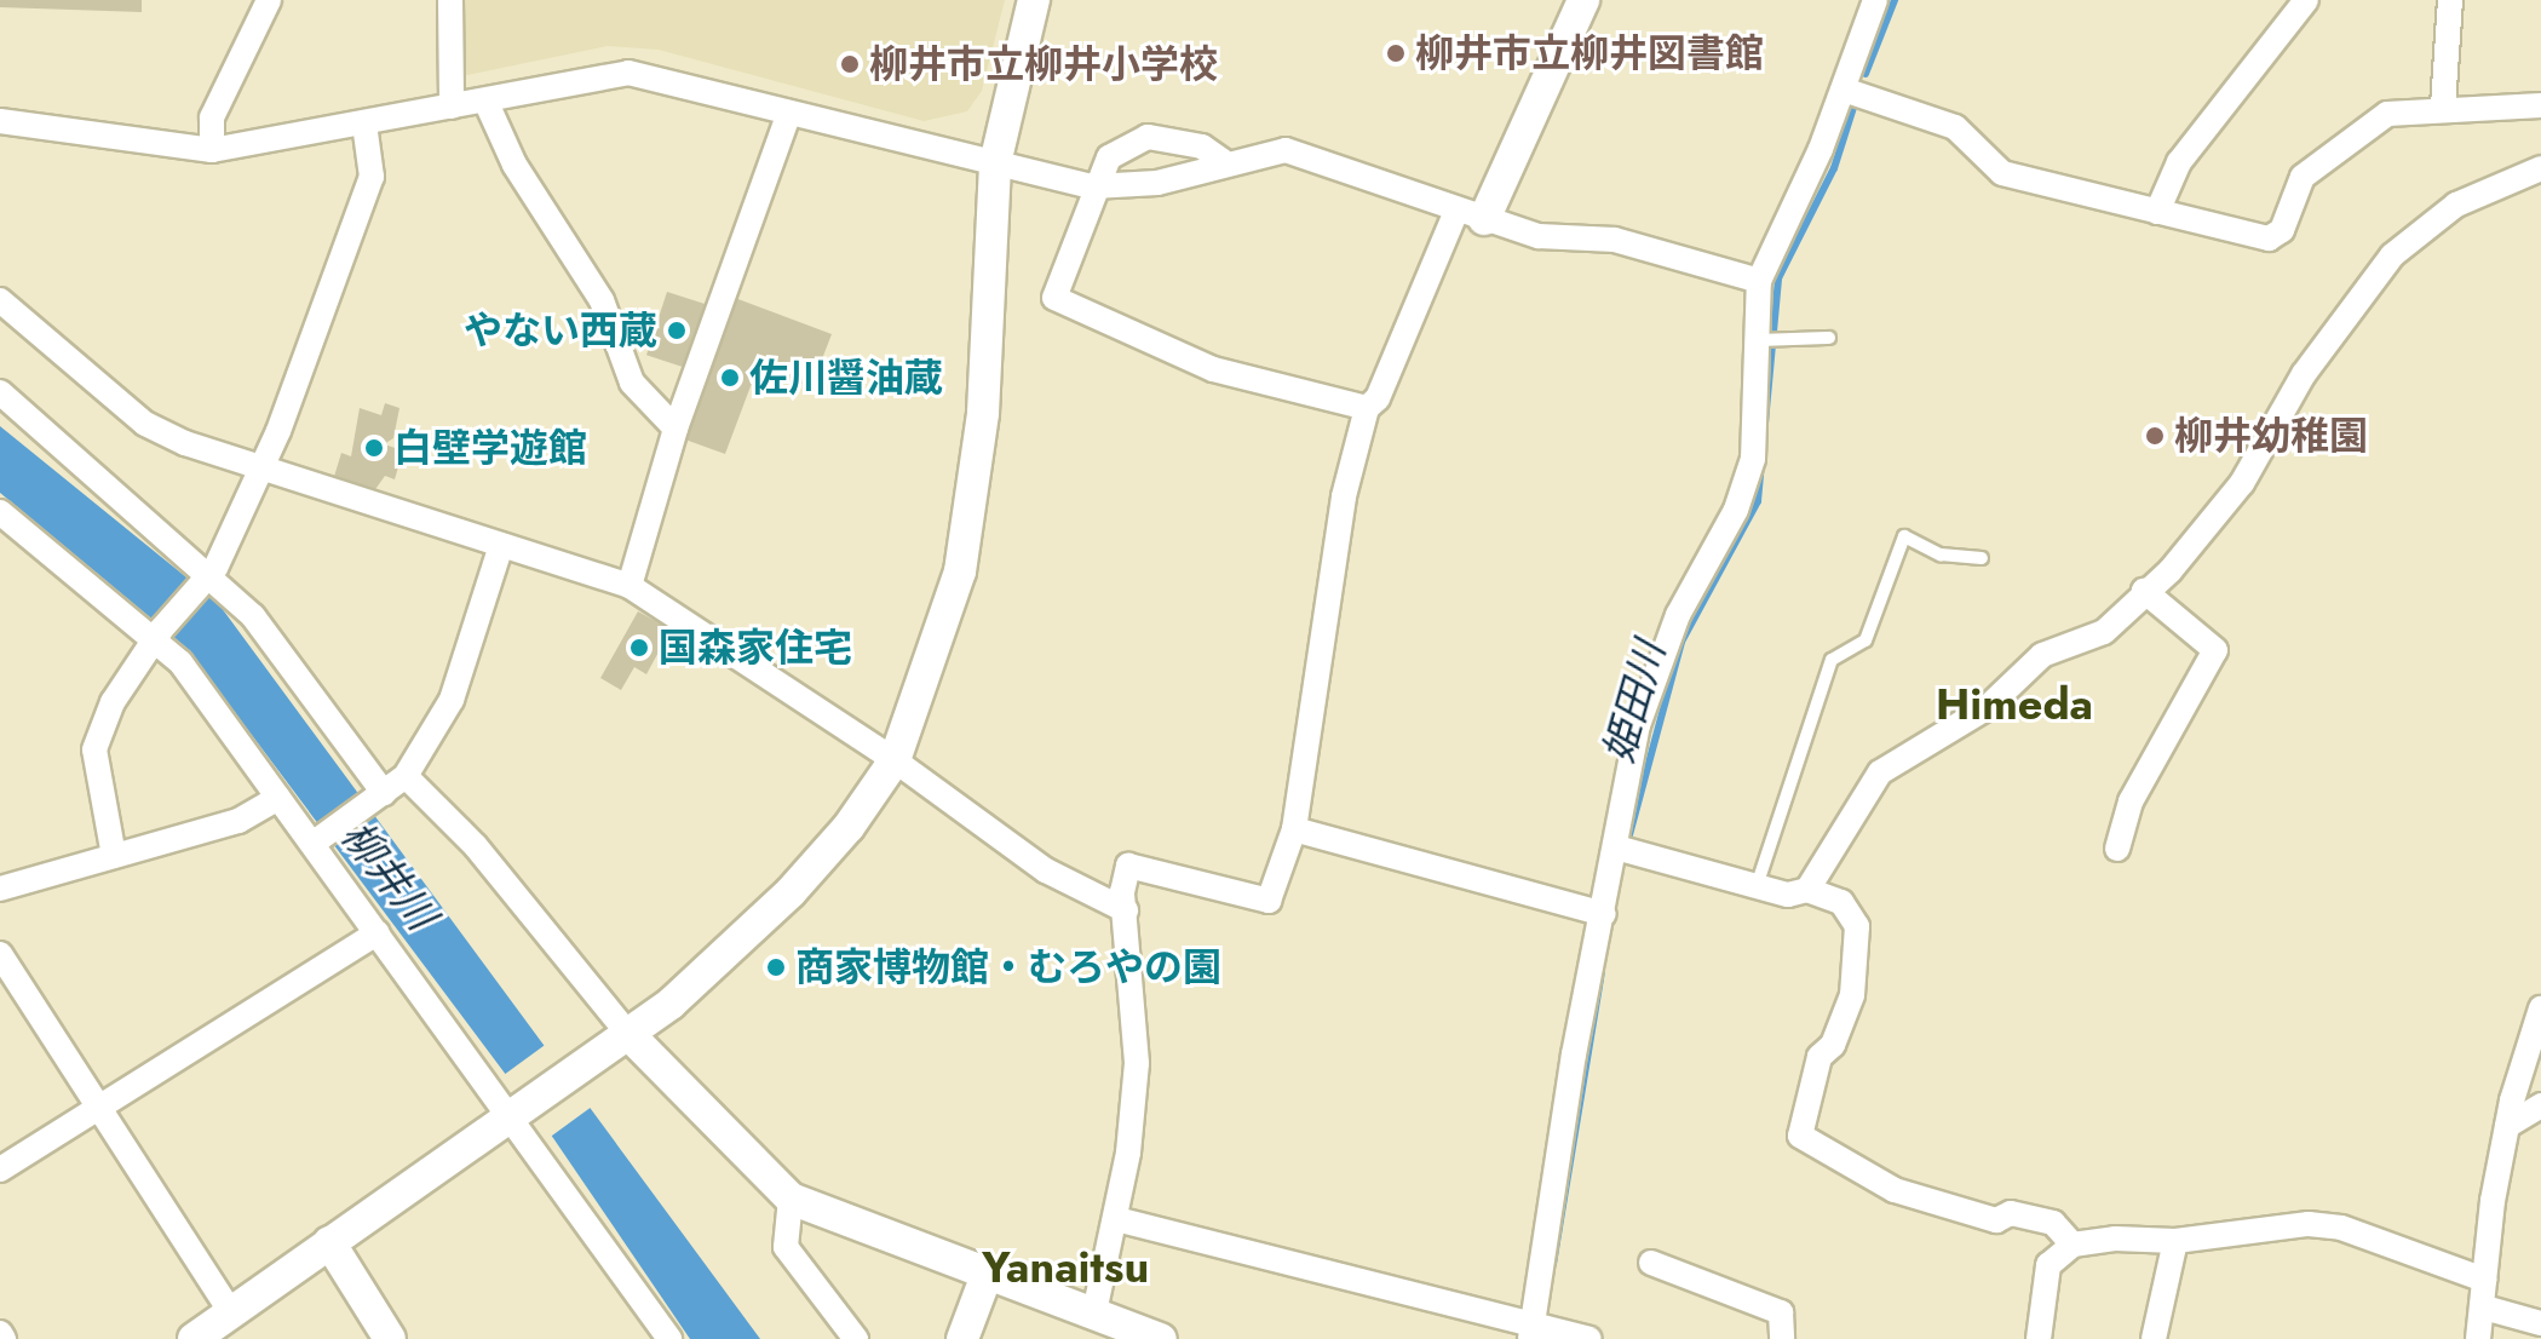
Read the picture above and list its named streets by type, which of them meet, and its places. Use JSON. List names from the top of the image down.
{
  "districts": ["Himeda", "Yanaitsu"],
  "water": ["姫田川", "柳井川"],
  "places": [
    "柳井市立柳井図書館",
    "柳井市立柳井小学校",
    "やない西蔵",
    "佐川醤油蔵",
    "柳井幼稚園",
    "白壁学遊館",
    "国森家住宅",
    "商家博物館・むろやの園"
  ]
}
